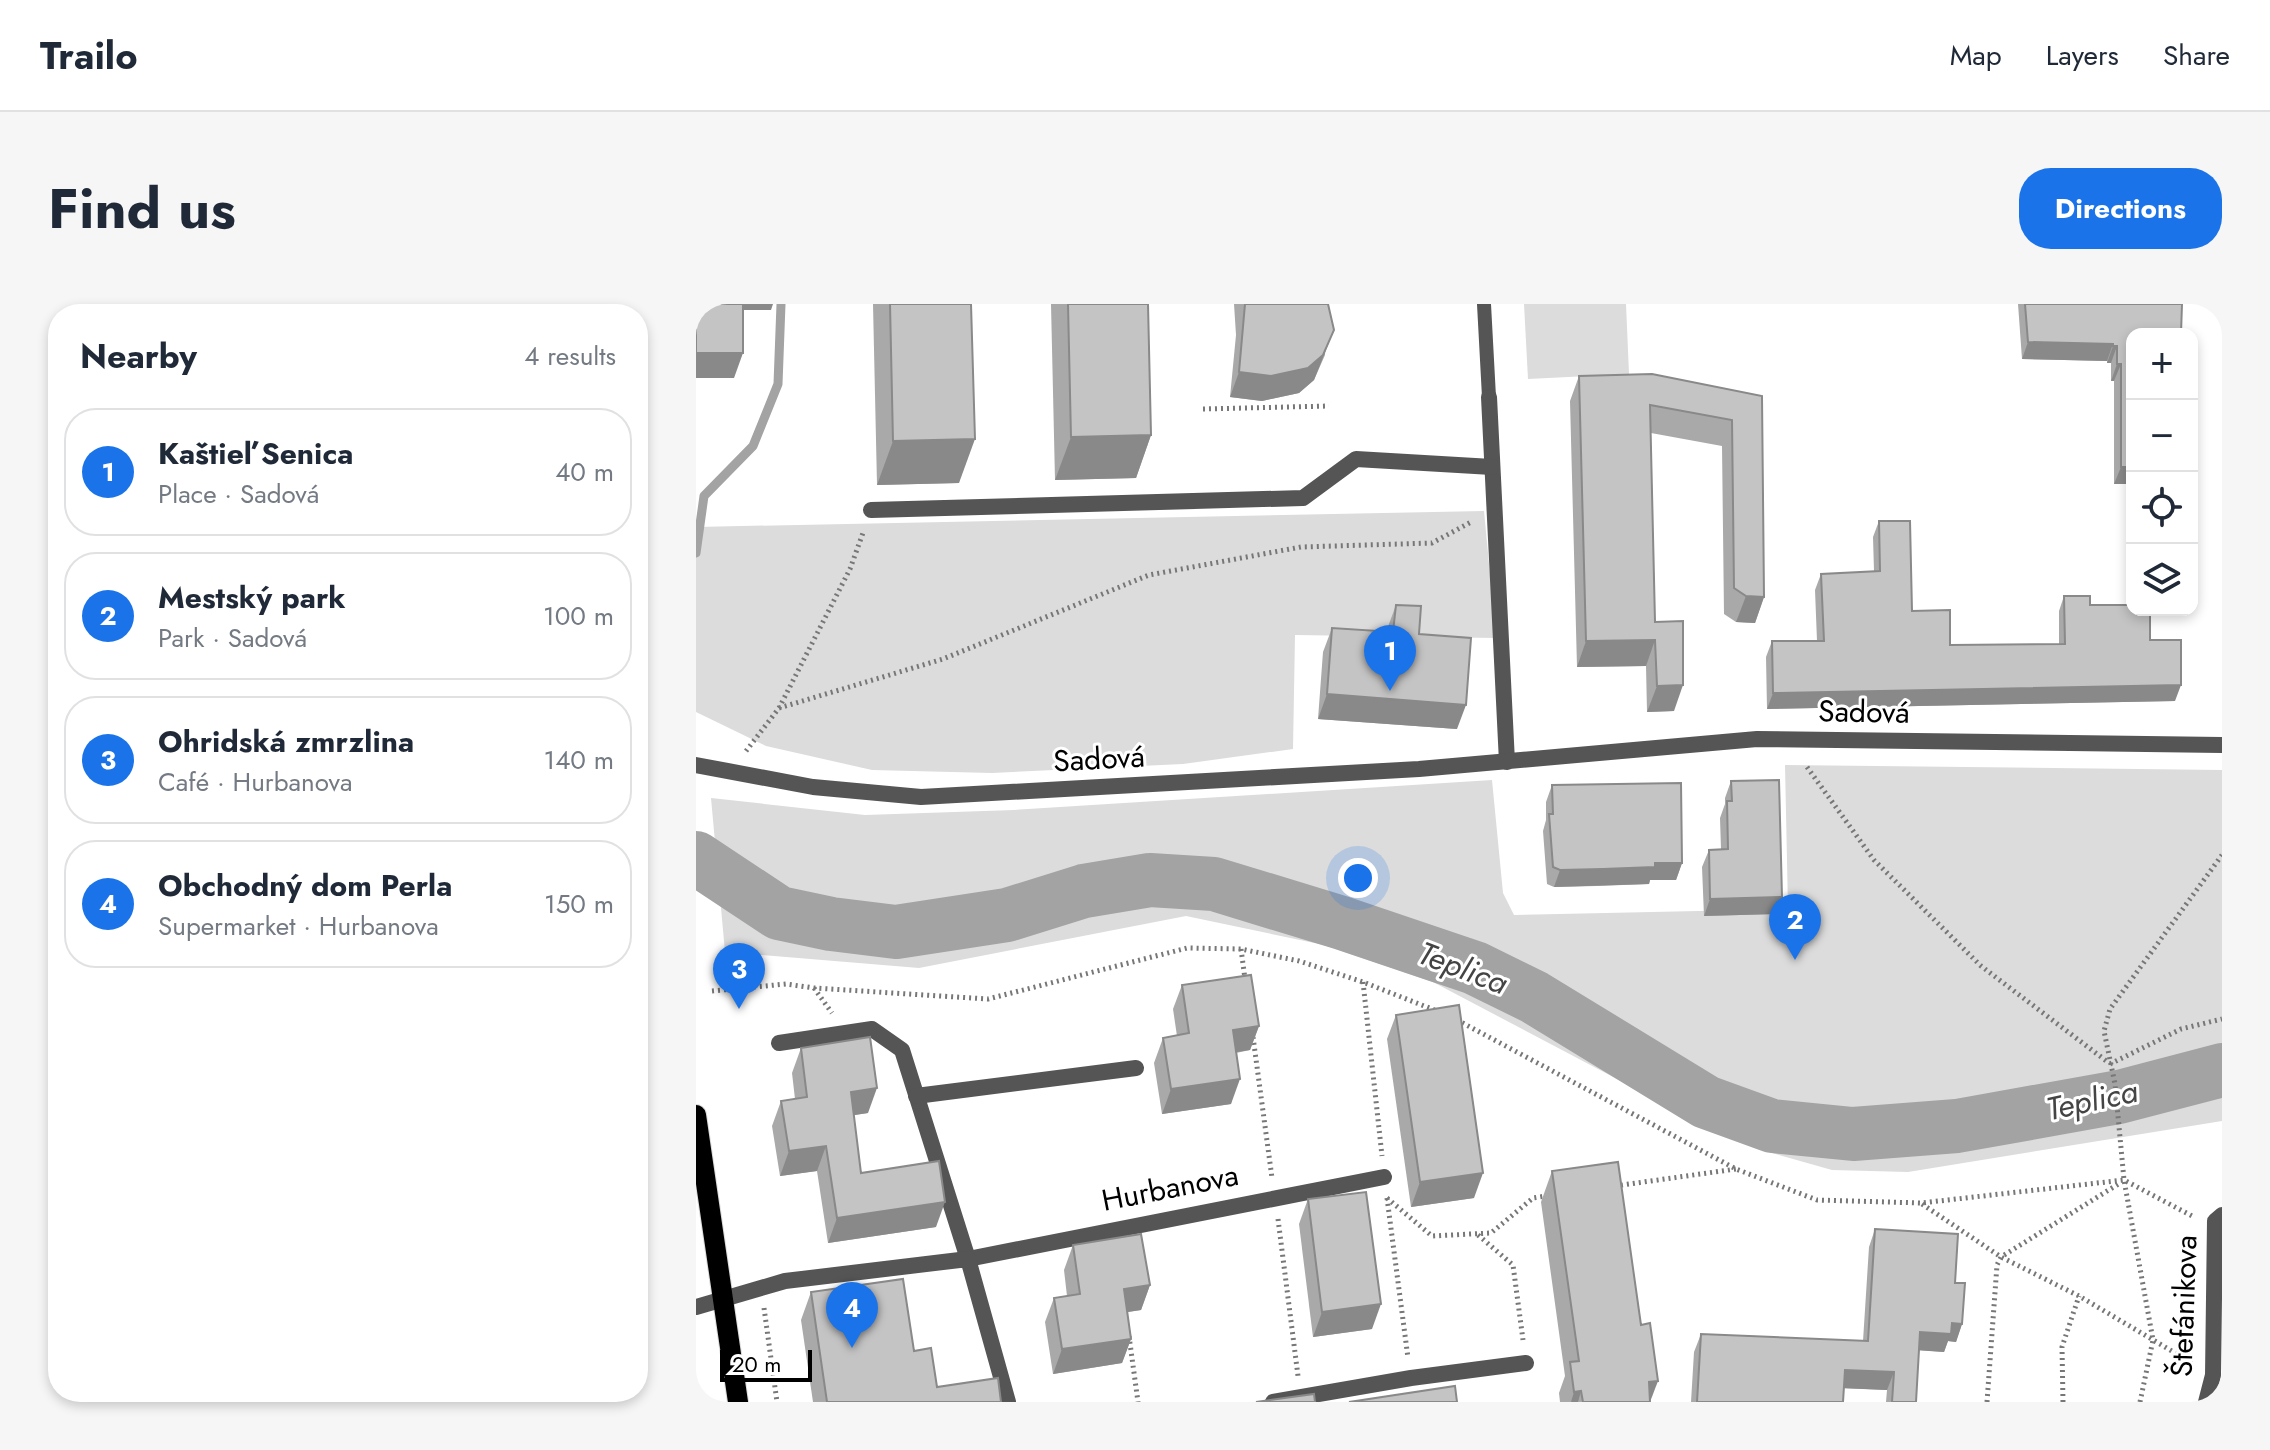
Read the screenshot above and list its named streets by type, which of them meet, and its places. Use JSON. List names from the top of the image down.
{
  "streets": {
    "street": ["Sadová", "Hurbanova", "Štefánikova"]
  },
  "water": ["Teplica"],
  "scale_bar": "20 m",
  "page": {
    "header": "Trailo",
    "nav": ["Map", "Layers", "Share"],
    "title": "Find us",
    "buttons": "Directions",
    "heading": ["Nearby", "4 results"],
    "map_buttons": ["+", "−"],
    "list": [
      {
        "mark": "1",
        "name": "Kaštieľ Senica",
        "note": "Place · Sadová",
        "value": "40 m"
      },
      {
        "mark": "2",
        "name": "Mestský park",
        "note": "Park · Sadová",
        "value": "100 m"
      },
      {
        "mark": "3",
        "name": "Ohridská zmrzlina",
        "note": "Café · Hurbanova",
        "value": "140 m"
      },
      {
        "mark": "4",
        "name": "Obchodný dom Perla",
        "note": "Supermarket · Hurbanova",
        "value": "150 m"
      }
    ],
    "pins": [
      "1",
      "2",
      "3",
      "4"
    ],
    "scale": "20 m"
  }
}
